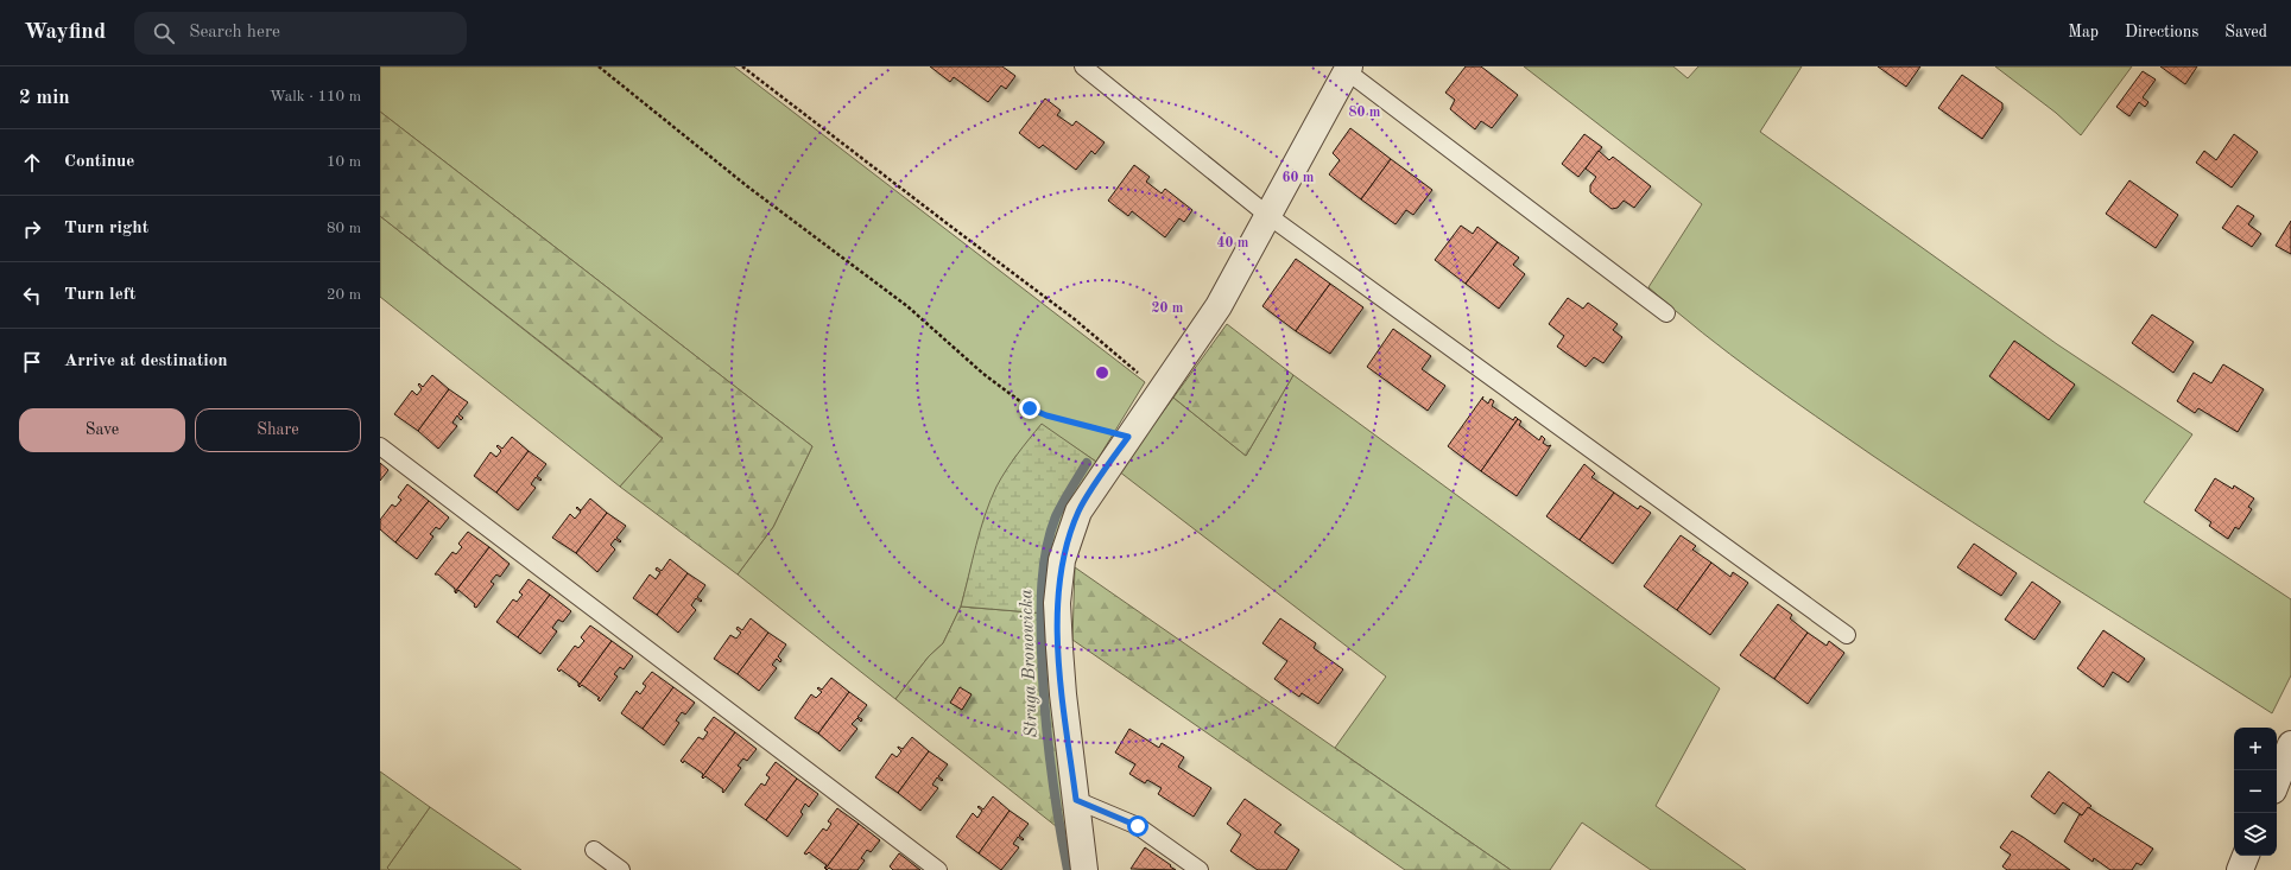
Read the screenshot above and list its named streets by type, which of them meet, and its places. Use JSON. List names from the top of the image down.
{
  "water": ["Struga Bronowicka"],
  "page": {
    "header": "Wayfind",
    "search": "Search here",
    "nav": ["Map", "Directions", "Saved"],
    "heading": ["2 min", "Walk · 110 m"],
    "list": [
      ["Continue", "10 m"],
      ["Turn right", "80 m"],
      ["Turn left", "20 m"],
      "Arrive at destination"
    ],
    "buttons": ["Save", "Share"],
    "map_buttons": ["+", "−"]
  },
  "rings": [
    "80 m",
    "60 m",
    "40 m",
    "20 m"
  ]
}
